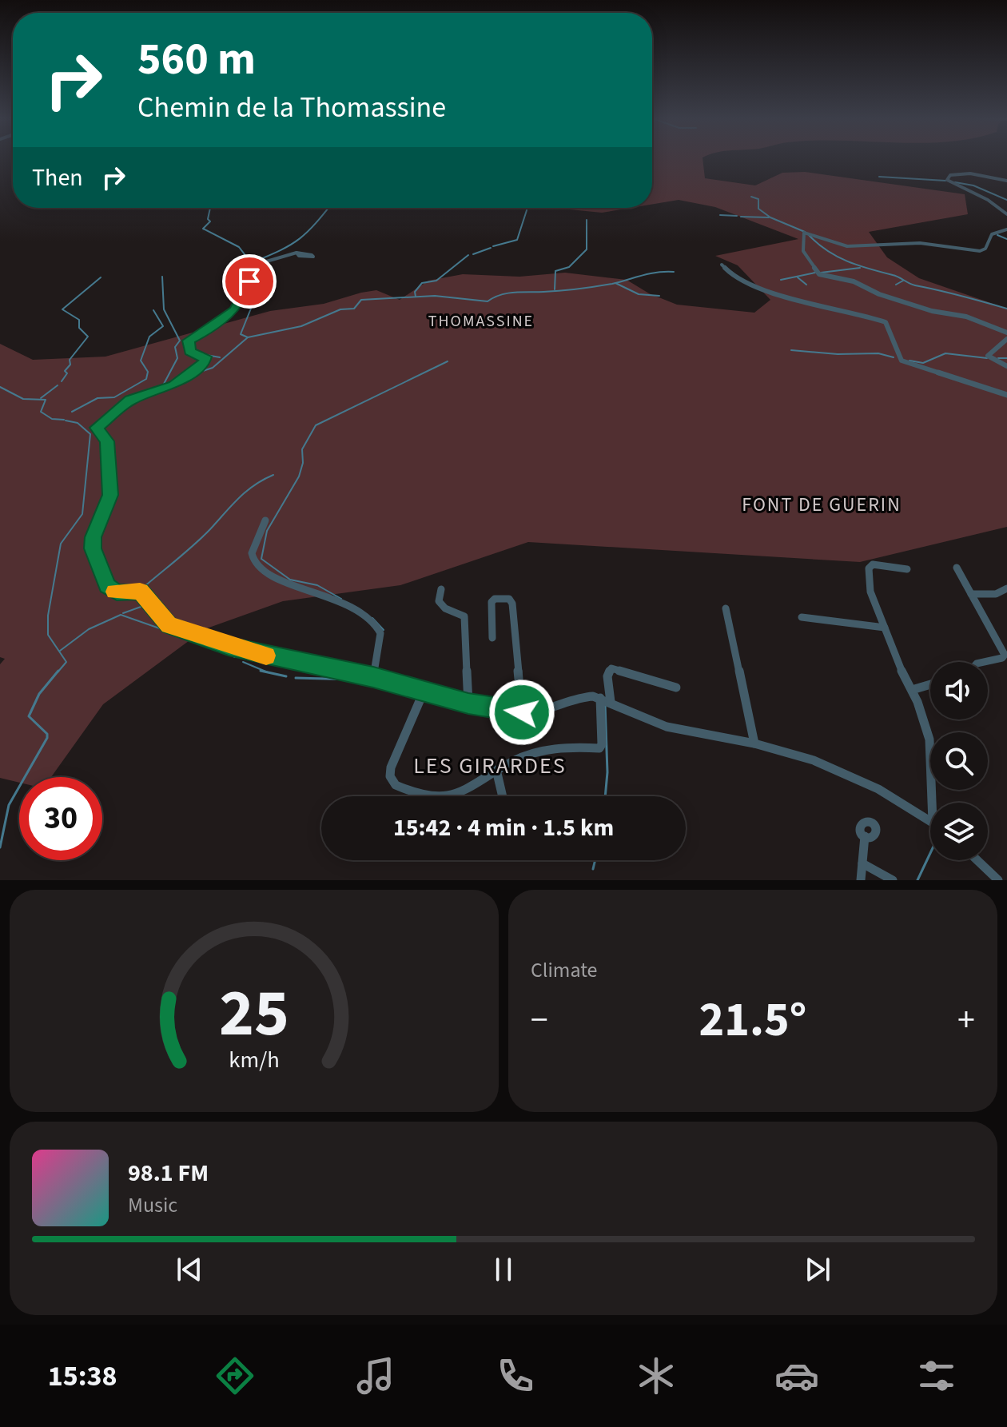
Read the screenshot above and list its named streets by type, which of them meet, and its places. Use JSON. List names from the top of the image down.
{
  "districts": ["THOMASSINE", "FONT DE GUERIN", "LES GIRARDES"],
  "page": {
    "turn": ["560 m", "Chemin de la Thomassine"],
    "then": "Then",
    "limit": "30",
    "trip": "15:42 · 4 min · 1.5 km",
    "tile": "Climate",
    "heat": ["−", "21.5°", "+"],
    "song": ["98.1 FM", "Music"],
    "tabs": "15:38",
    "gauge": ["25", "km/h"]
  }
}
